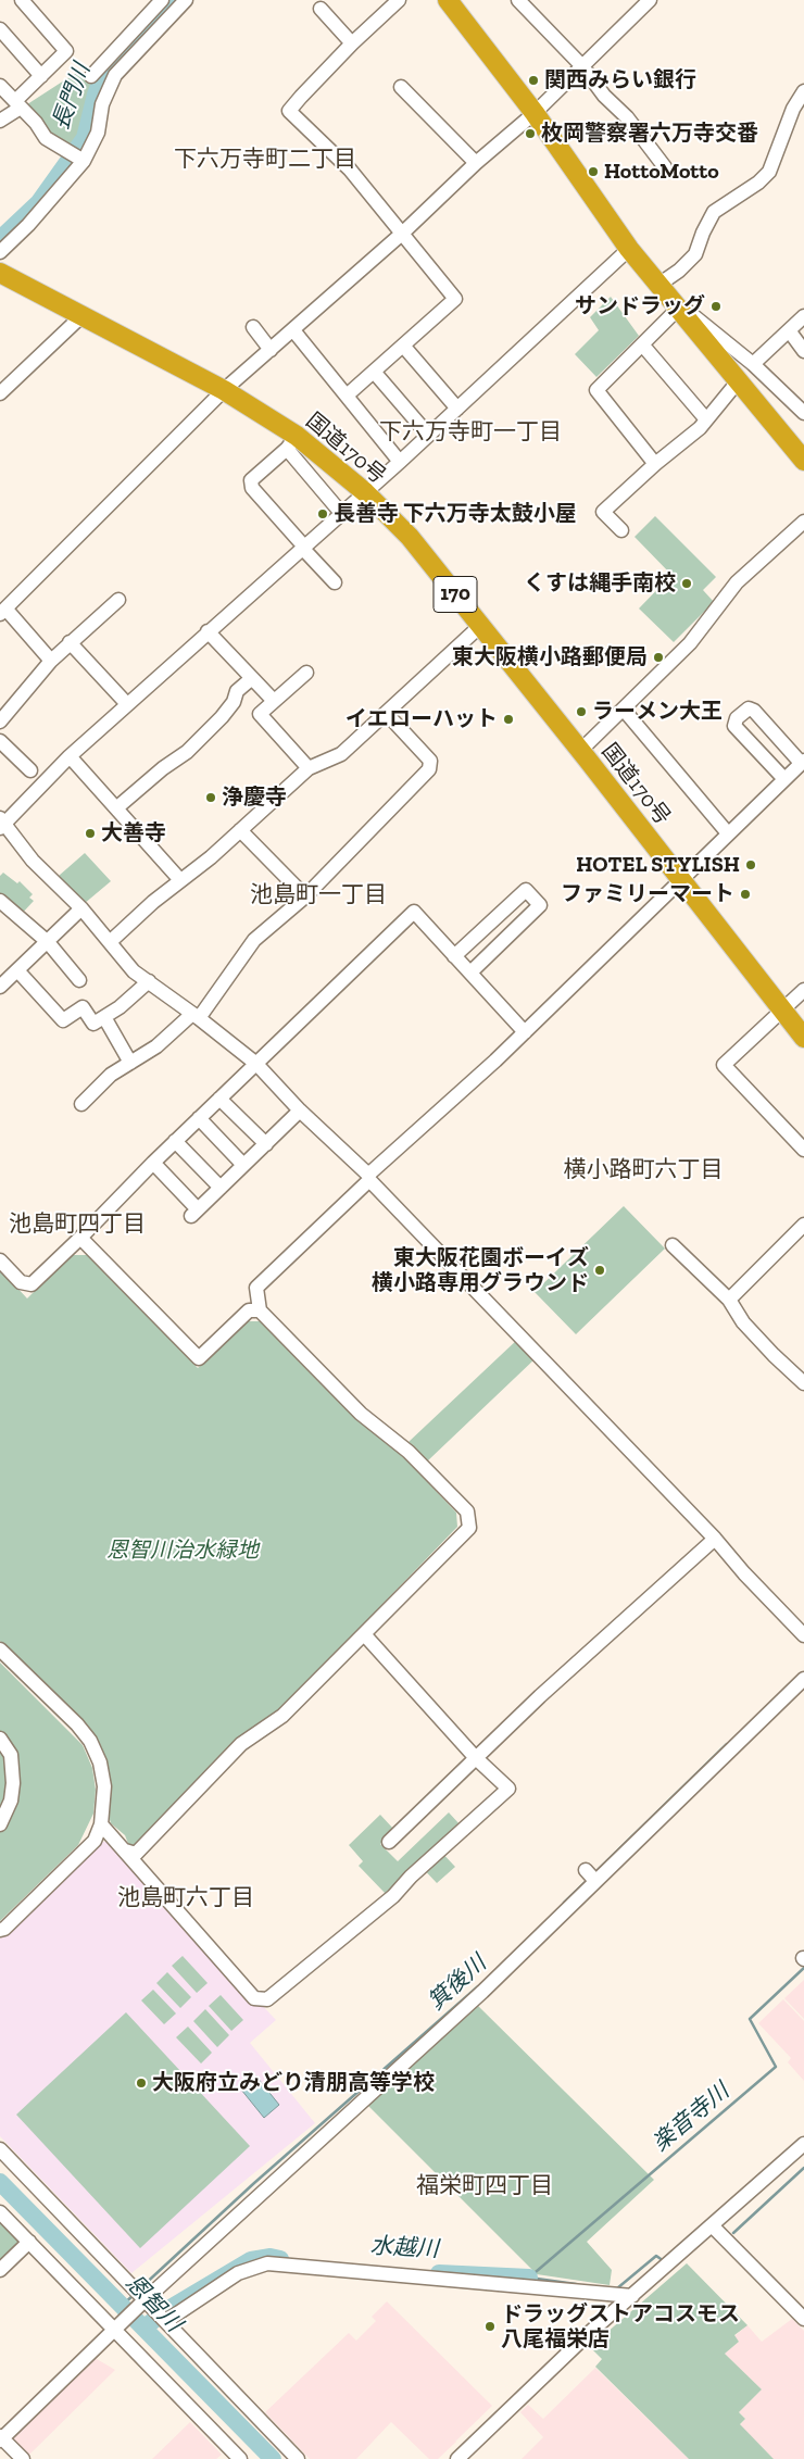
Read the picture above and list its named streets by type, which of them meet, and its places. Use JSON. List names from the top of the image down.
{
  "streets": {
    "highway": ["国道170号", "170"]
  },
  "districts": [
    "下六万寺町二丁目",
    "下六万寺町一丁目",
    "池島町一丁目",
    "横小路町六丁目",
    "池島町四丁目",
    "池島町六丁目",
    "福栄町四丁目"
  ],
  "water": [
    "長門川",
    "箕後川",
    "楽音寺川",
    "水越川",
    "恩智川"
  ],
  "parks": ["恩智川治水緑地"],
  "places": [
    "関西みらい銀行",
    "枚岡警察署六万寺交番",
    "HottoMotto",
    "サンドラッグ",
    "長善寺 下六万寺太鼓小屋",
    "くすは縄手南校",
    "東大阪横小路郵便局",
    "ラーメン大王",
    "イエローハット",
    "浄慶寺",
    "大善寺",
    "HOTEL STYLISH",
    "ファミリーマート",
    "東大阪花園ボーイズ 横小路専用グラウンド",
    "大阪府立みどり清朋高等学校",
    "ドラッグストアコスモス 八尾福栄店"
  ]
}
